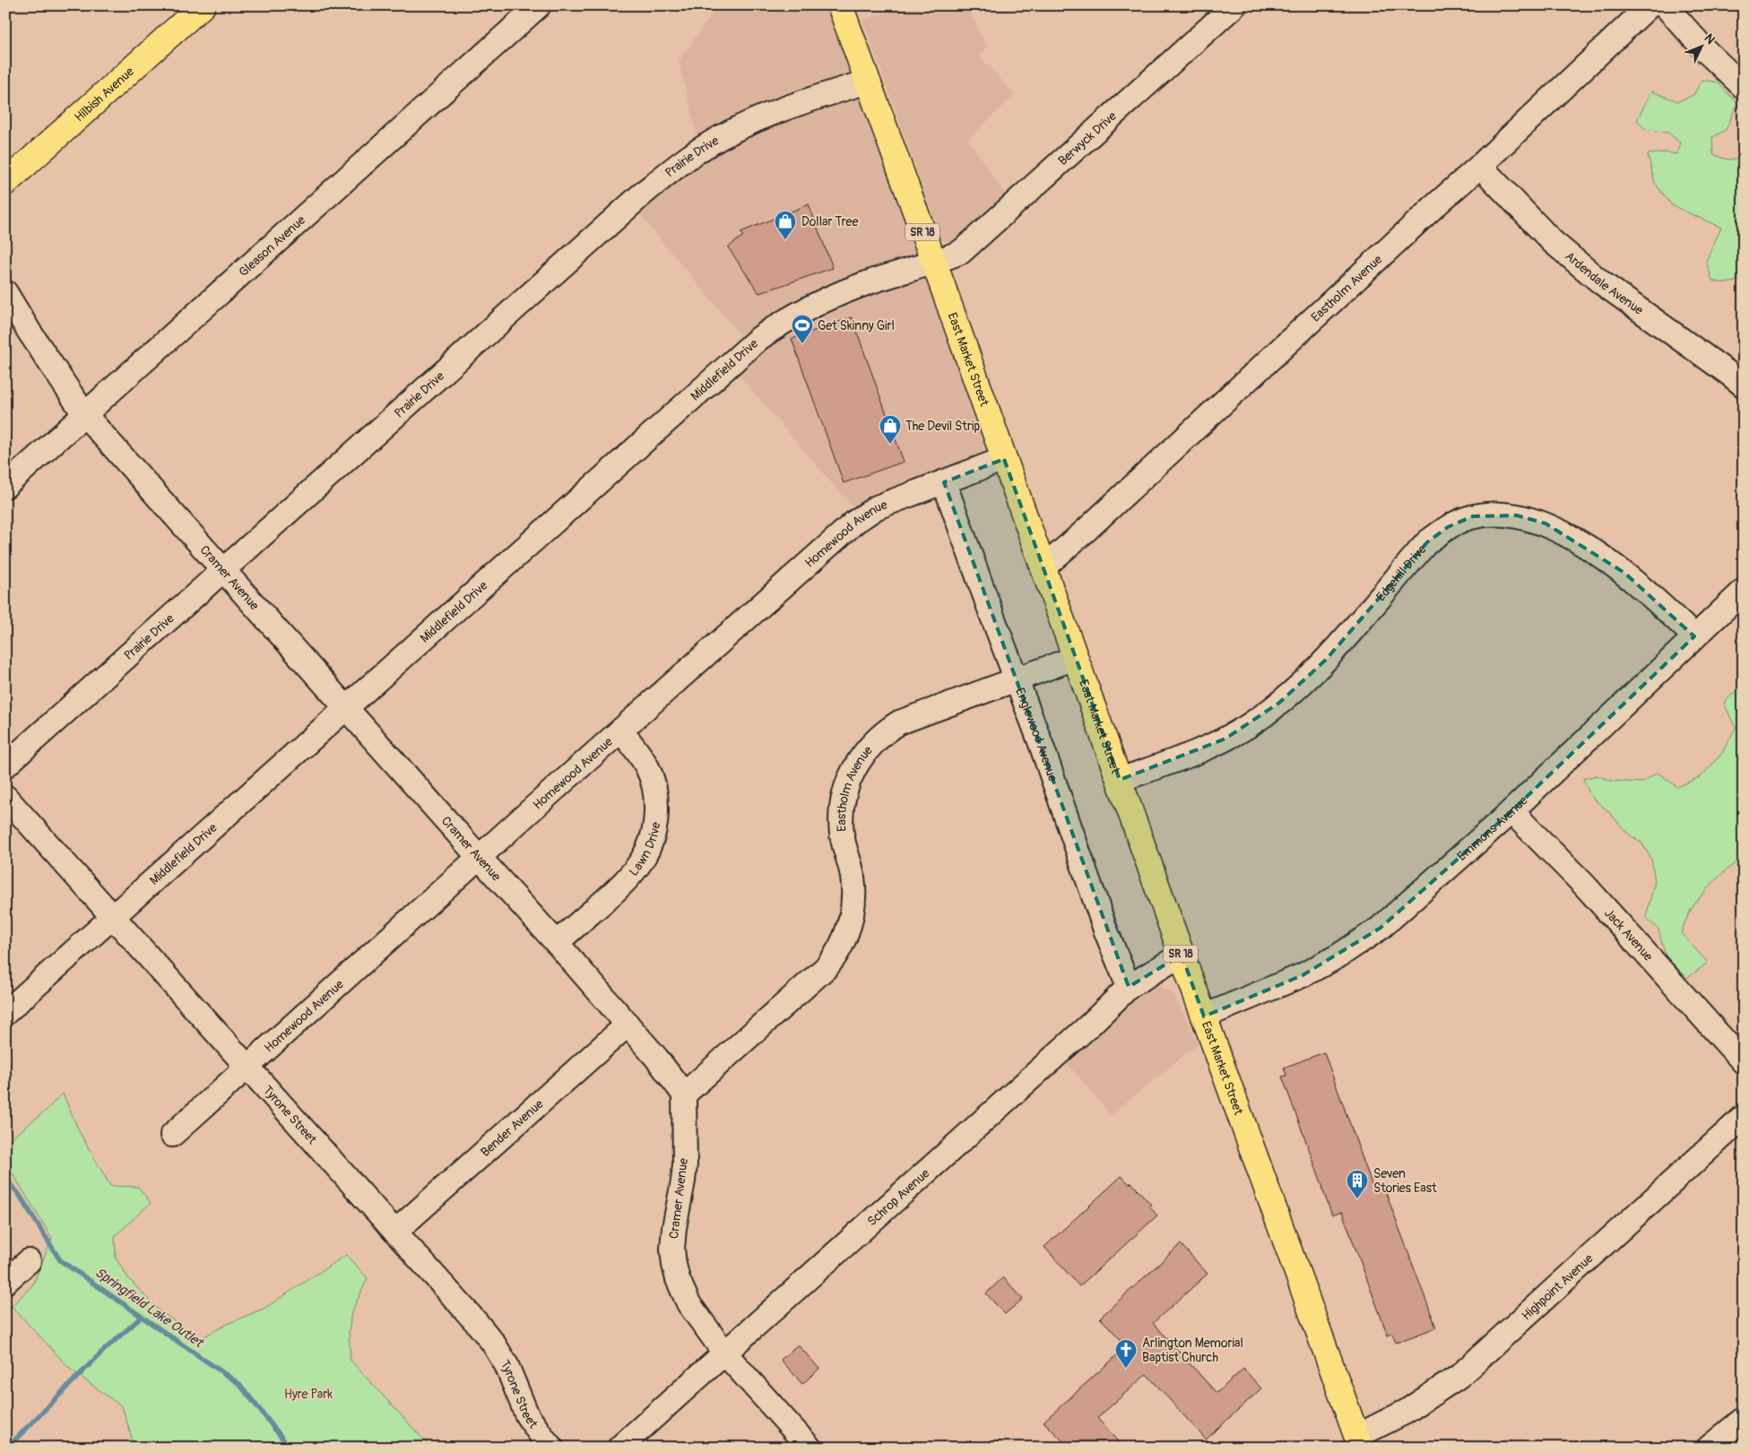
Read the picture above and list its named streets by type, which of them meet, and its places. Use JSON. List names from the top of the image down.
{
  "streets": {
    "main road": ["Hilbish Avenue", "SR 18", "East Market Street"],
    "street": [
      "Berwyck Drive",
      "Prairie Drive",
      "Gleason Avenue",
      "Ardendale Avenue",
      "Eastholm Avenue",
      "Middlefield Drive",
      "Homewood Avenue",
      "Edgehill Drive",
      "Cramer Avenue",
      "Englewood Avenue",
      "Emmons Avenue",
      "Lawn Drive",
      "Jack Avenue",
      "Tyrone Street",
      "Bender Avenue",
      "Schrop Avenue",
      "Highpoint Avenue"
    ]
  },
  "crossings": [
    ["Berwyck Drive", "East Market Street"],
    ["Berwyck Drive", "Middlefield Drive"],
    ["Prairie Drive", "East Market Street"],
    ["Prairie Drive", "Cramer Avenue"],
    ["Gleason Avenue", "Cramer Avenue"],
    ["Ardendale Avenue", "Eastholm Avenue"],
    ["Eastholm Avenue", "East Market Street"],
    ["Eastholm Avenue", "Cramer Avenue"],
    ["Eastholm Avenue", "Englewood Avenue"],
    ["East Market Street", "Middlefield Drive"],
    ["East Market Street", "Homewood Avenue"],
    ["East Market Street", "Edgehill Drive"],
    ["East Market Street", "Emmons Avenue"],
    ["East Market Street", "Schrop Avenue"],
    ["East Market Street", "Highpoint Avenue"],
    ["Middlefield Drive", "Cramer Avenue"],
    ["Middlefield Drive", "Tyrone Street"],
    ["Homewood Avenue", "Cramer Avenue"],
    ["Homewood Avenue", "Englewood Avenue"],
    ["Homewood Avenue", "Lawn Drive"],
    ["Homewood Avenue", "Tyrone Street"],
    ["Edgehill Drive", "Emmons Avenue"],
    ["Cramer Avenue", "Lawn Drive"],
    ["Cramer Avenue", "Bender Avenue"],
    ["Cramer Avenue", "Schrop Avenue"],
    ["Englewood Avenue", "Schrop Avenue"],
    ["Emmons Avenue", "Jack Avenue"],
    ["Tyrone Street", "Bender Avenue"]
  ],
  "water": ["Springfield Lake Outlet"],
  "parks": ["Hyre Park"],
  "places": {
    "shop": ["Dollar Tree", "The Devil Strip"],
    "sports": ["Get Skinny Girl"],
    "building": ["Seven Stories East"],
    "church": ["Arlington Memorial Baptist Church"]
  },
  "north": "top right"
}
